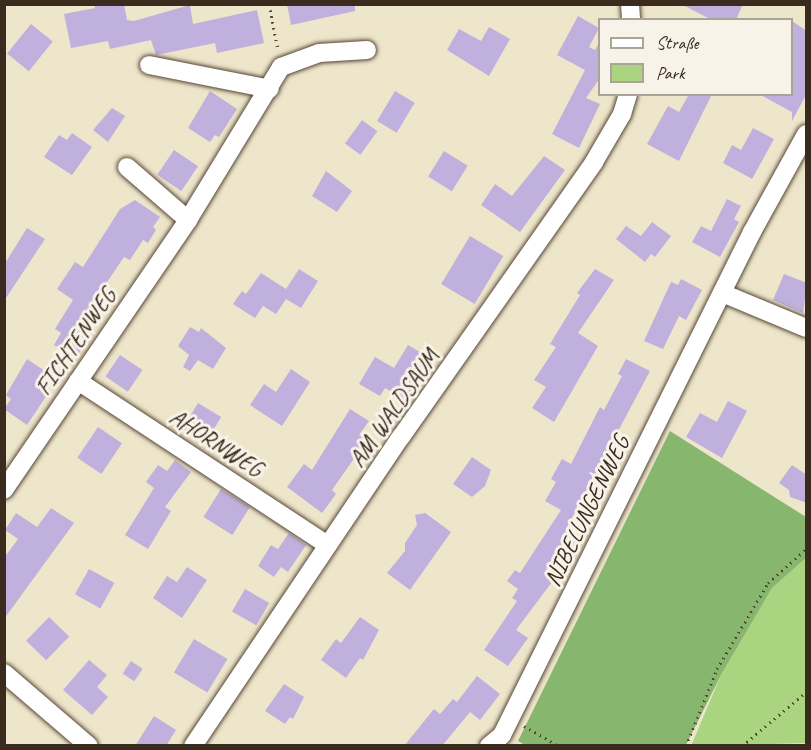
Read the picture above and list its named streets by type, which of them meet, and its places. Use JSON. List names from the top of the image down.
{
  "streets": {
    "street": [
      "FICHTENWEG",
      "AM WALDSAUM",
      "AHORNWEG",
      "NIBELUNGENWEG"
    ]
  },
  "crossings": [
    ["FICHTENWEG", "AHORNWEG"],
    ["AM WALDSAUM", "AHORNWEG"]
  ],
  "legend": ["Straße", "Park"]
}
